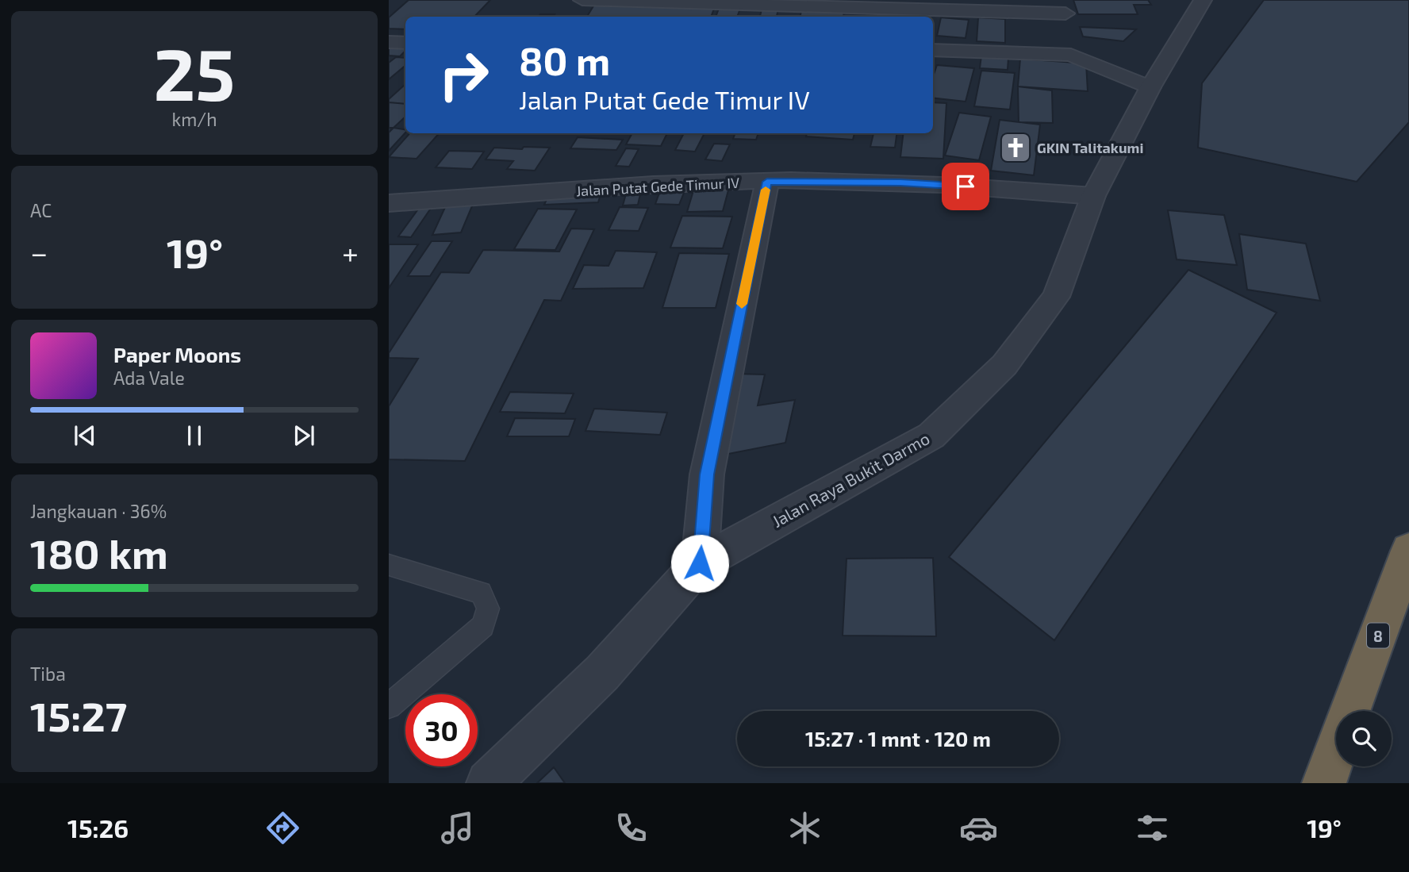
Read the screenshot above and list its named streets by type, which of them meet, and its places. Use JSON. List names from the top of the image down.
{
  "streets": {
    "highway": ["8"],
    "street": ["Jalan Putat Gede Timur IV", "Jalan Raya Bukit Darmo"]
  },
  "crossings": [
    ["Jalan Putat Gede Timur IV", "Jalan Raya Bukit Darmo"]
  ],
  "places": {
    "church": ["GKIN Talitakumi"]
  },
  "page": {
    "tile": [
      ["25", "km/h"],
      "AC",
      ["Jangkauan · 36%", "180 km"],
      ["Tiba", "15:27"]
    ],
    "turn": ["80 m", "Jalan Putat Gede Timur IV"],
    "heat": ["−", "19°", "+"],
    "song": ["Paper Moons", "Ada Vale"],
    "limit": "30",
    "trip": "15:27 · 1 mnt · 120 m",
    "tabs": ["15:26", "19°"]
  }
}
